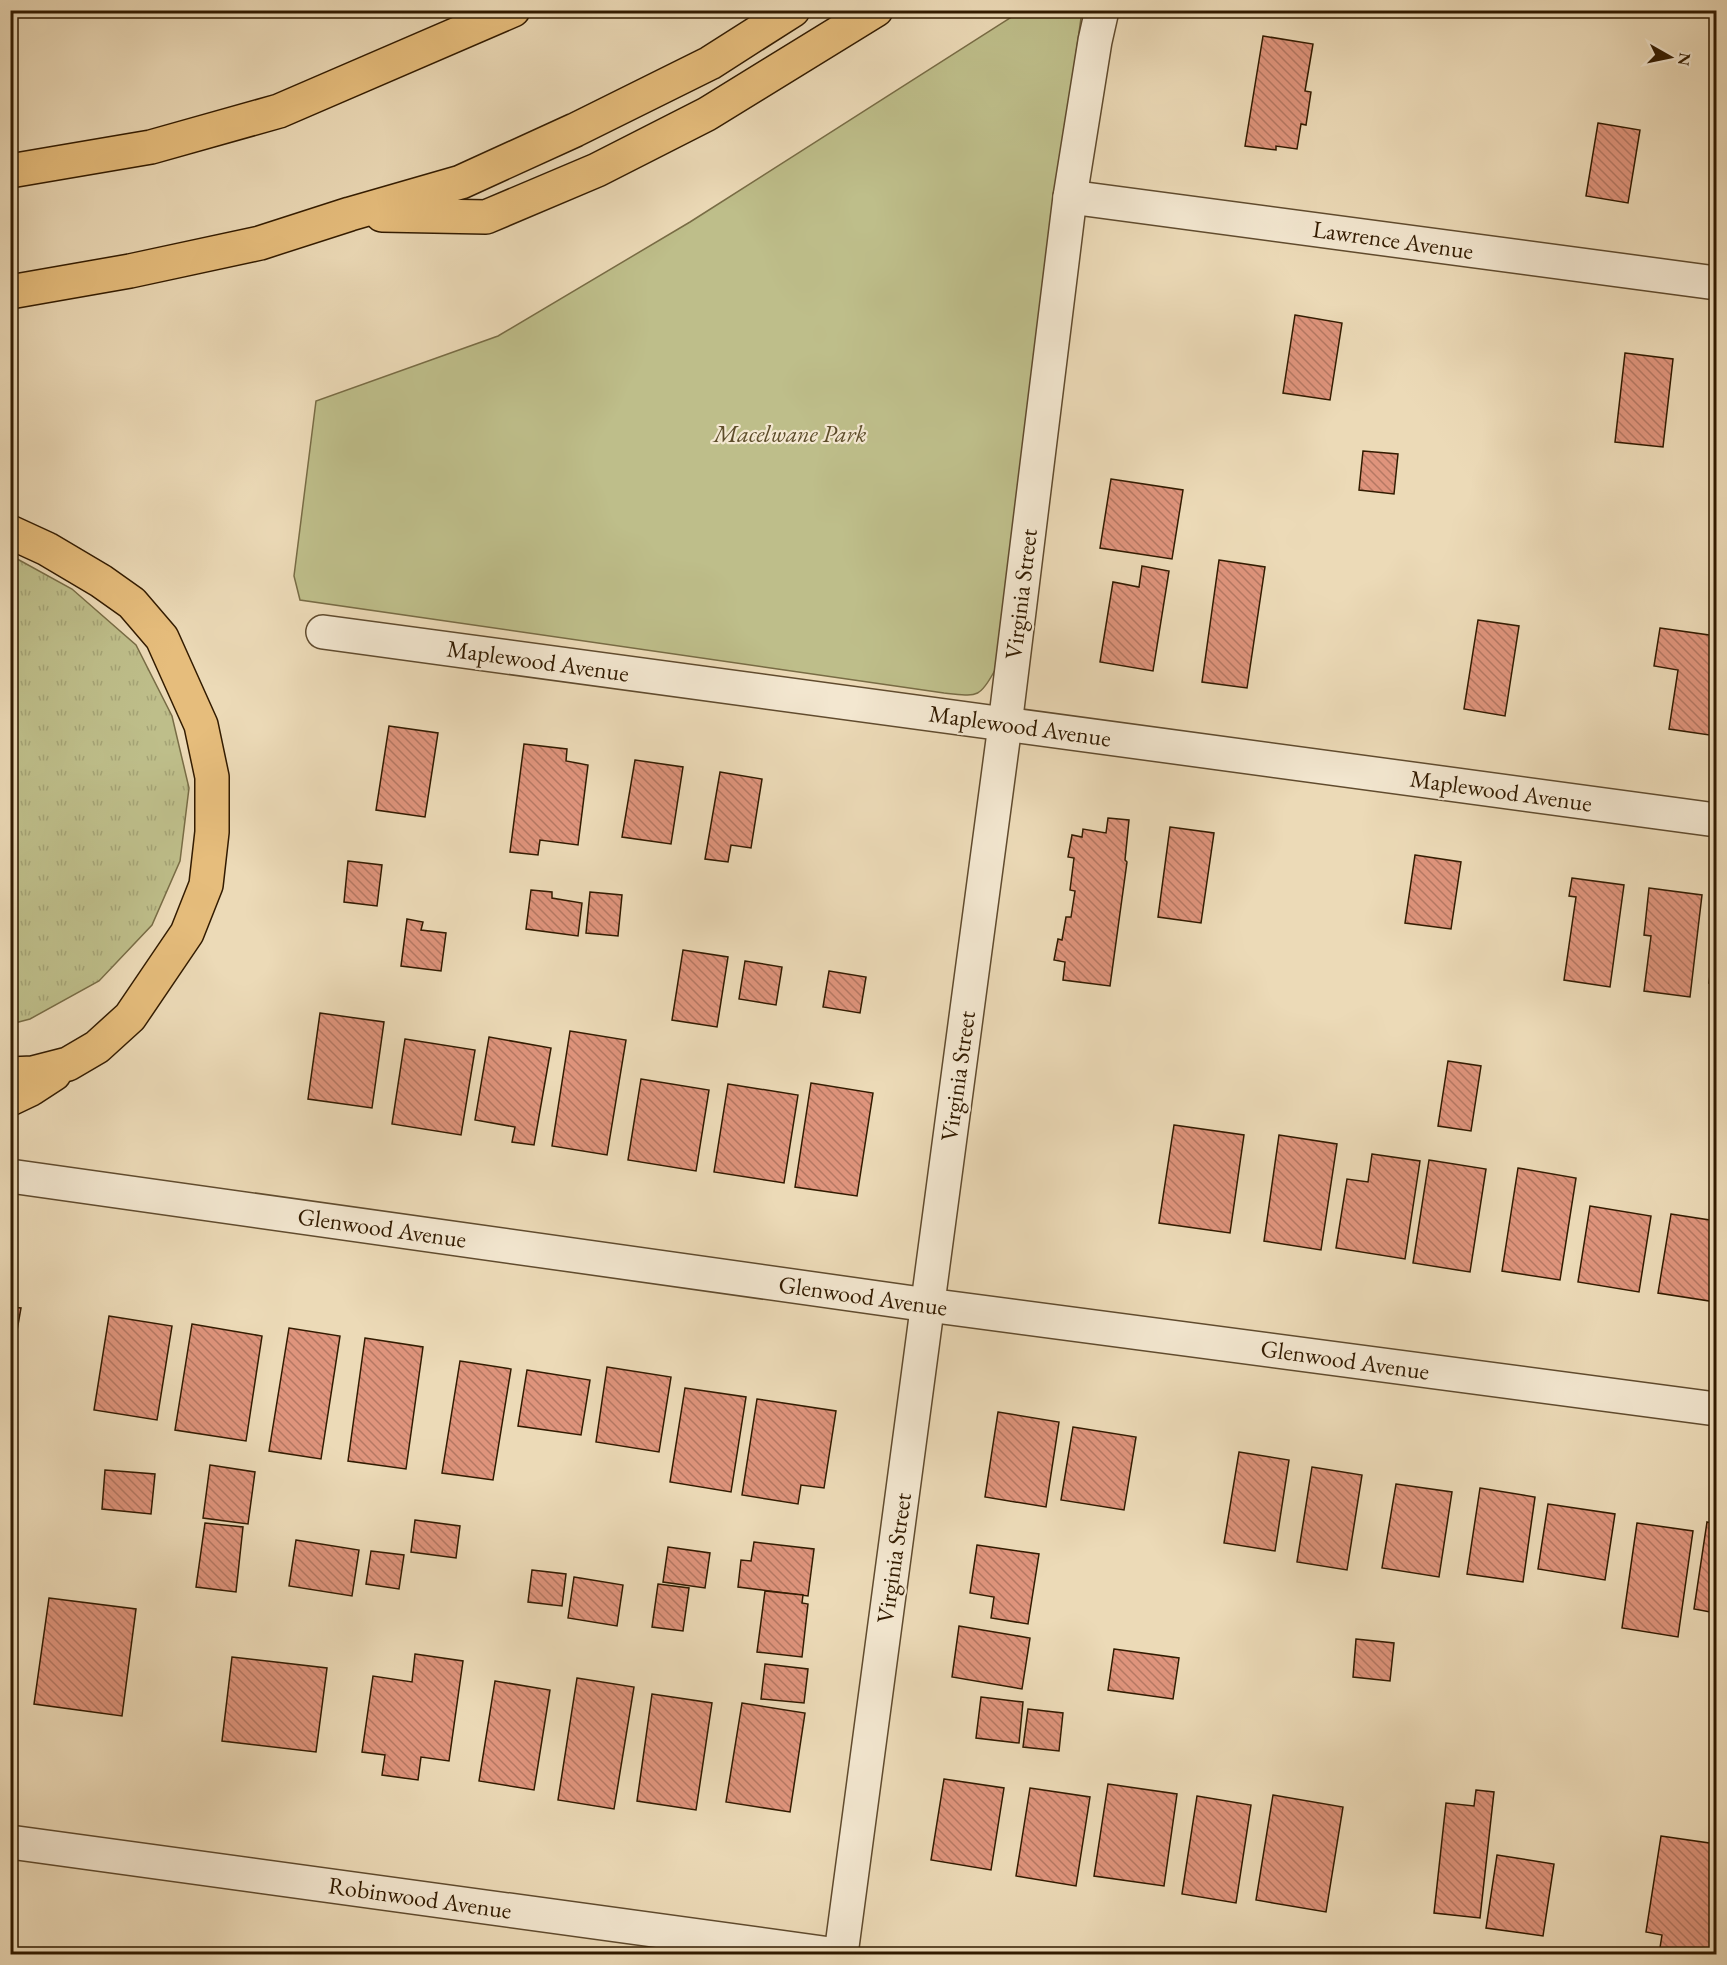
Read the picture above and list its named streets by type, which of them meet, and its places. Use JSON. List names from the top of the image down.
{
  "streets": {
    "street": [
      "Lawrence Avenue",
      "Virginia Street",
      "Maplewood Avenue",
      "Glenwood Avenue",
      "Robinwood Avenue"
    ]
  },
  "crossings": [
    ["Lawrence Avenue", "Virginia Street"],
    ["Virginia Street", "Maplewood Avenue"],
    ["Virginia Street", "Glenwood Avenue"]
  ],
  "parks": ["Macelwane Park"],
  "north": "right"
}
